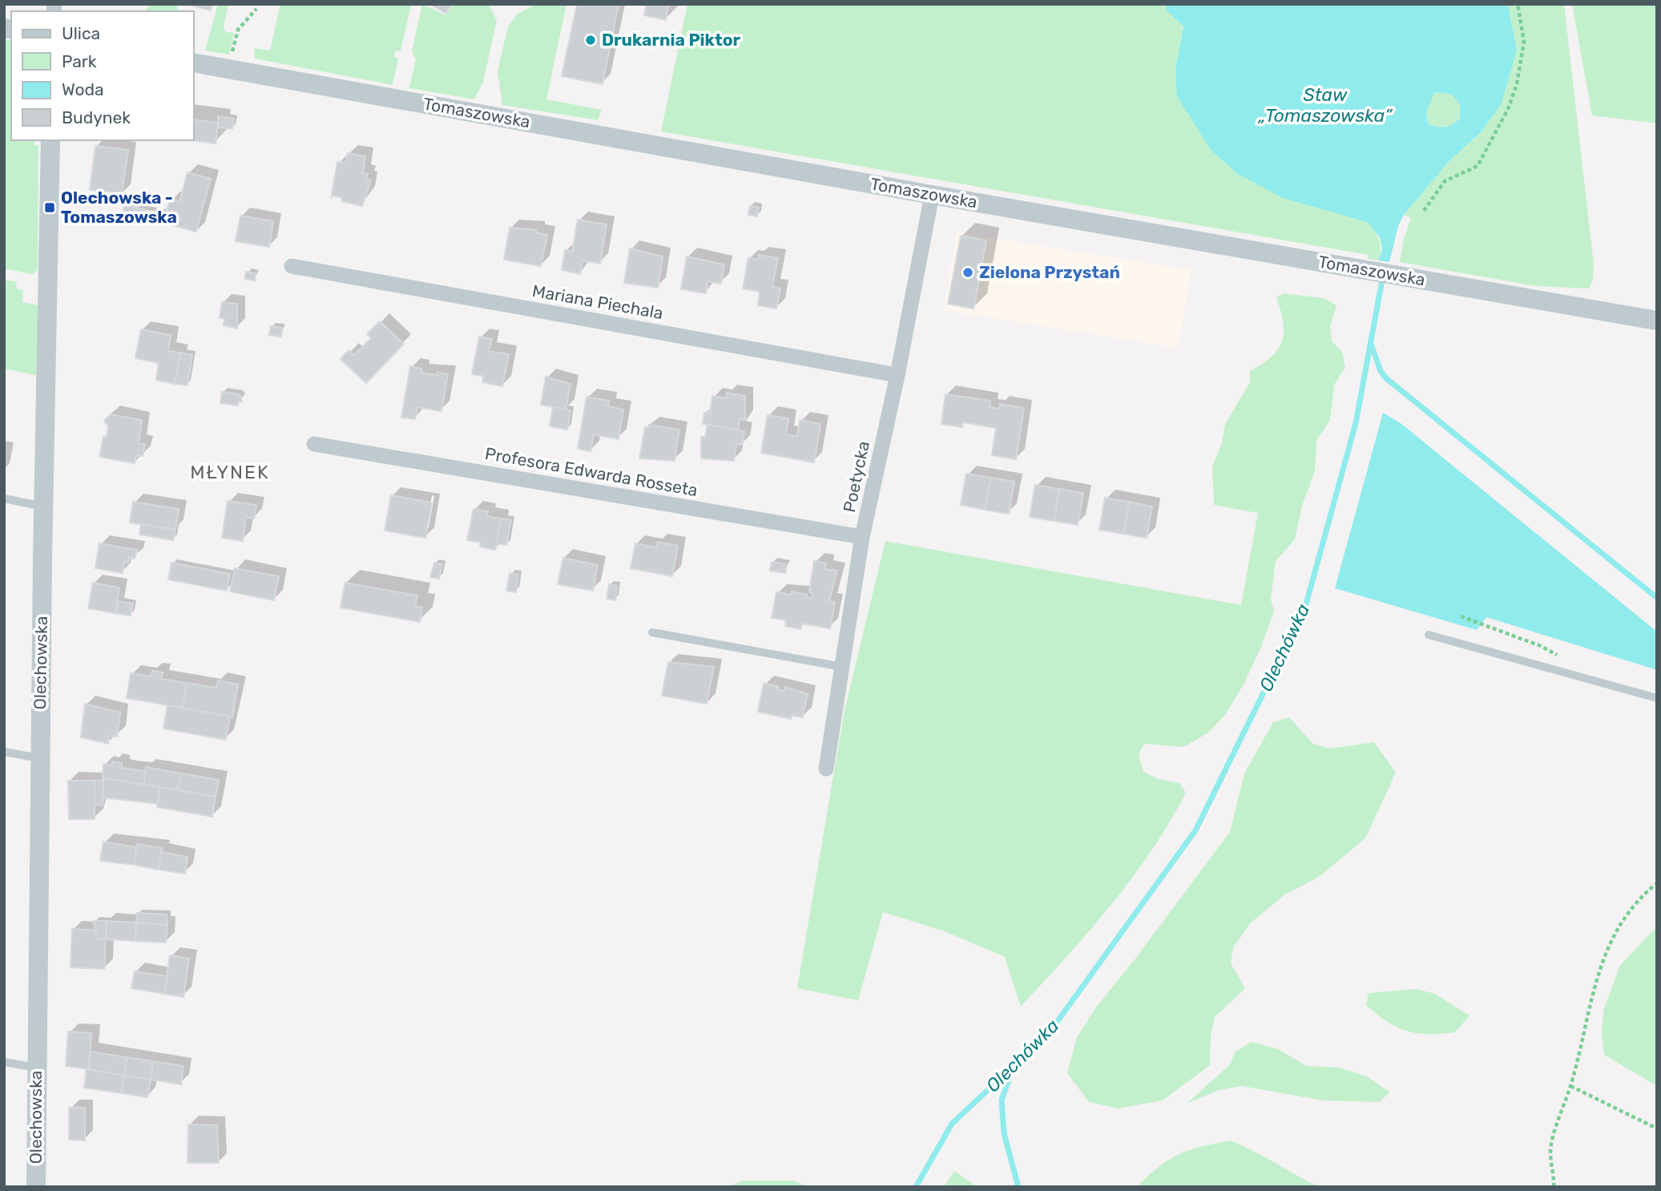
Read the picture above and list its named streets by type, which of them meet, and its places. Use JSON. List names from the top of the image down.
{
  "streets": {
    "street": [
      "Tomaszowska",
      "Mariana Piechala",
      "Profesora Edwarda Rosseta",
      "Poetycka",
      "Olechowska"
    ]
  },
  "crossings": [
    ["Tomaszowska", "Poetycka"],
    ["Mariana Piechala", "Poetycka"],
    ["Profesora Edwarda Rosseta", "Poetycka"]
  ],
  "districts": ["MŁYNEK"],
  "water": ["Staw „Tomaszowska”", "Olechówka"],
  "places": {
    "other": ["Drukarnia Piktor", "Zielona Przystań"],
    "transit": ["Olechowska - Tomaszowska"]
  },
  "legend": [
    "Ulica",
    "Park",
    "Woda",
    "Budynek"
  ]
}
